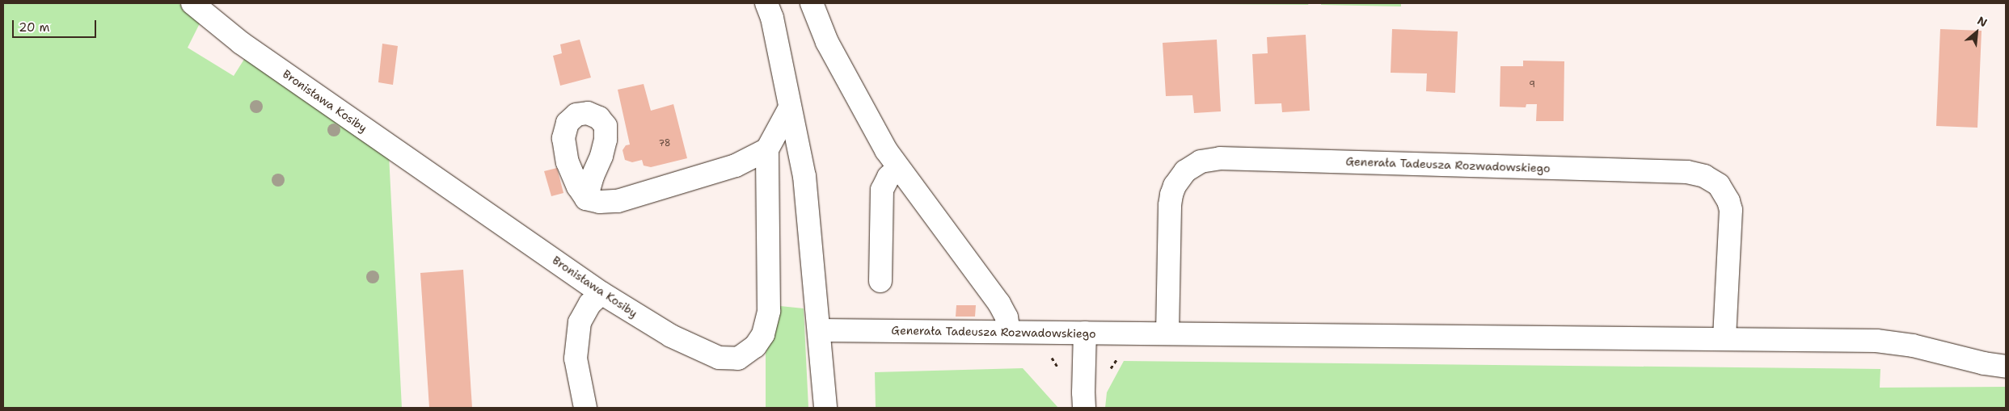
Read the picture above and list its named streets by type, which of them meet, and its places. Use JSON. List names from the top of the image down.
{
  "streets": {
    "street": ["Bronisława Kosiby", "Generała Tadeusza Rozwadowskiego"]
  },
  "house_numbers": ["9", "78"],
  "scale_bar": "20 m",
  "north": "top right"
}
